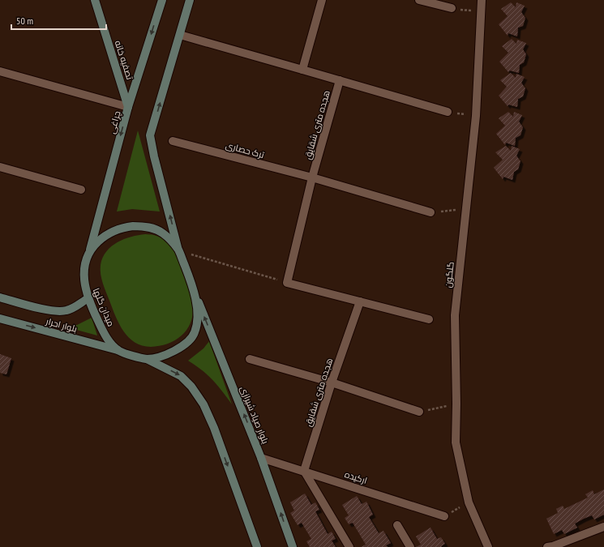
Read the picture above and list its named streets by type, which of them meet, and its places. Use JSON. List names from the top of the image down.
{
  "streets": {
    "street": [
      "تصفیه خانه",
      "چراغی",
      "هجده متری شقایق",
      "ترک حصاری",
      "گلگون",
      "میدان گلها",
      "بلوار احرار",
      "بلوار صیاد شیرازی",
      "ارکیده"
    ]
  },
  "crossings": [
    ["تصفیه خانه", "چراغی"],
    ["چراغی", "میدان گلها"],
    ["هجده متری شقایق", "ترک حصاری"],
    ["هجده متری شقایق", "ارکیده"],
    ["میدان گلها", "بلوار احرار"],
    ["میدان گلها", "بلوار صیاد شیرازی"],
    ["بلوار صیاد شیرازی", "ارکیده"]
  ],
  "scale_bar": "50 m"
}
